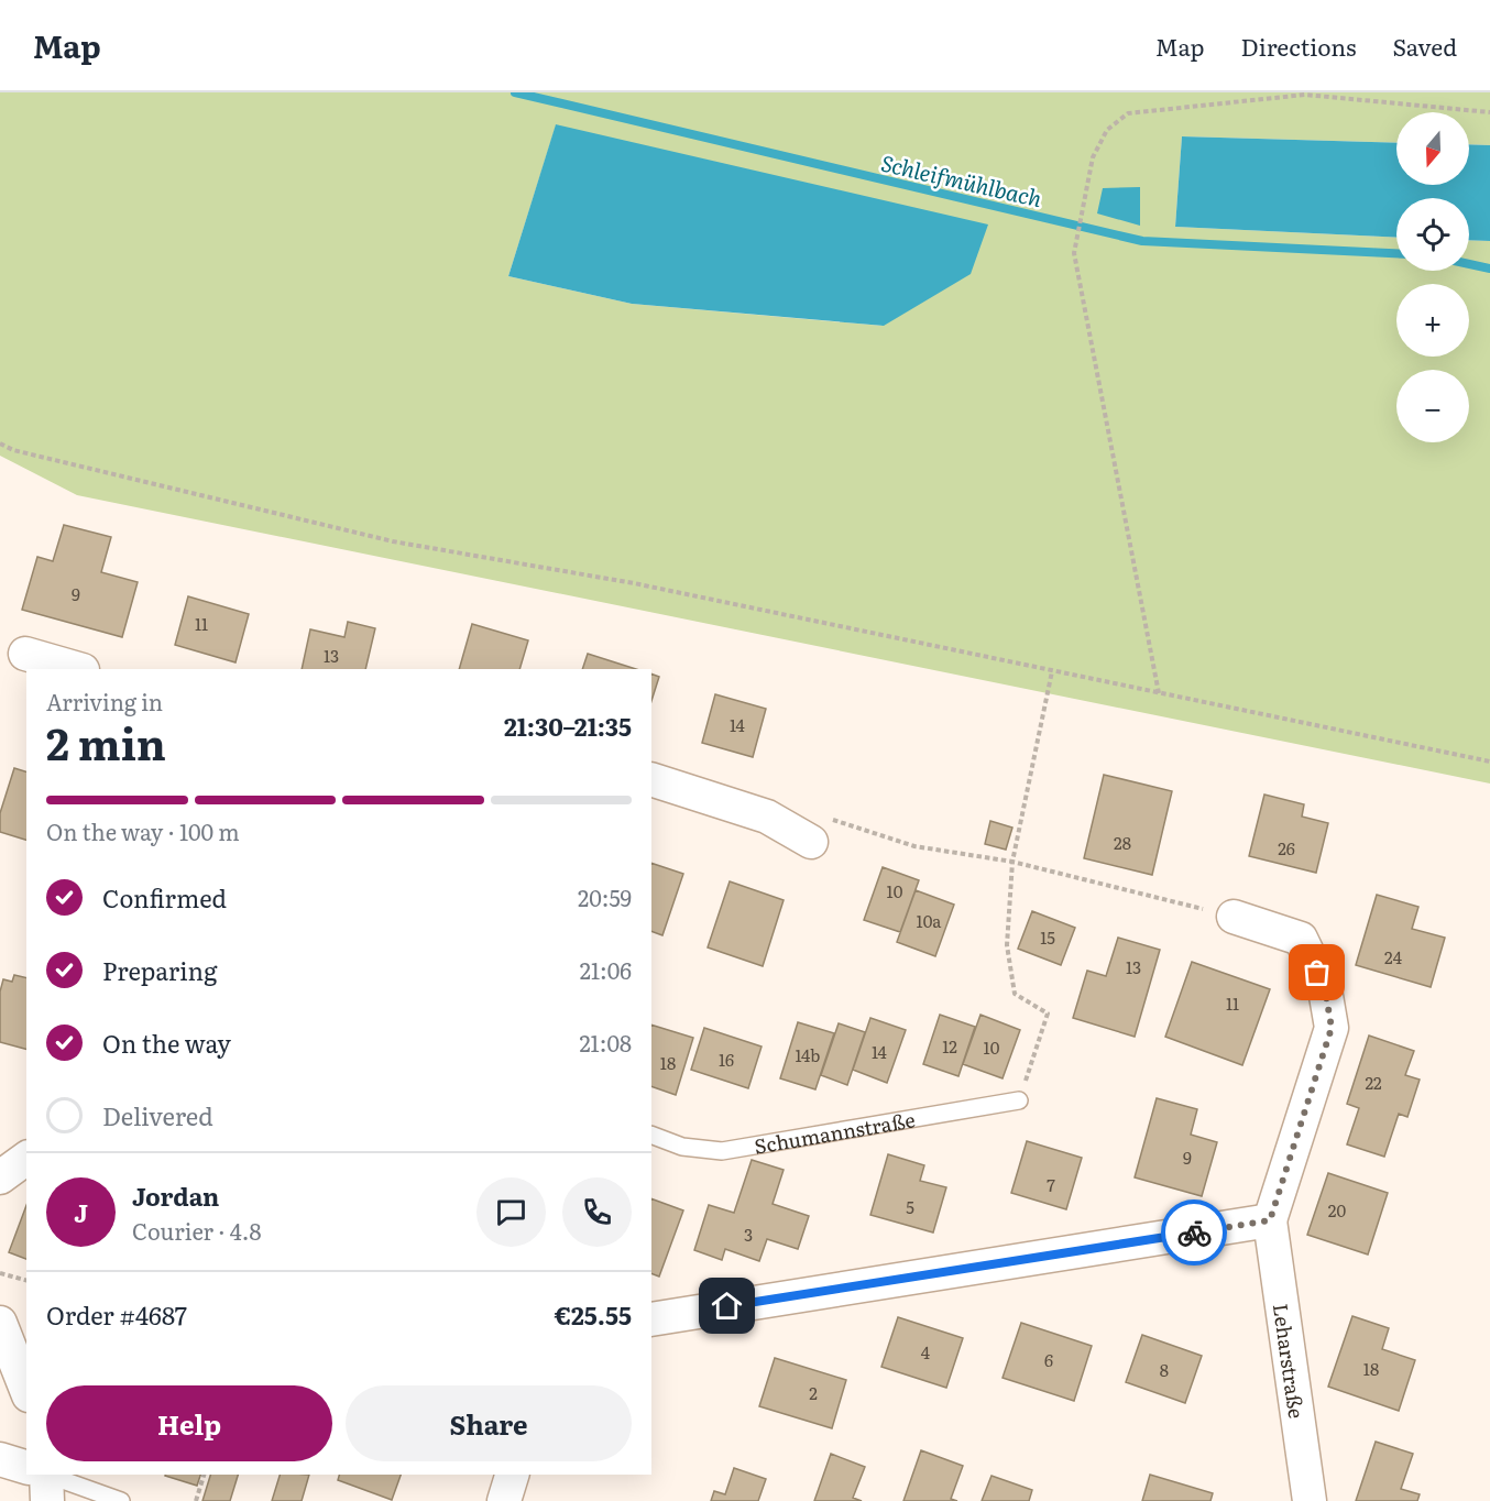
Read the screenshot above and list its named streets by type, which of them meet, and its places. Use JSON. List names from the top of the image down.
{
  "streets": {
    "street": ["Leharstraße"],
    "lane": ["Schumannstraße"]
  },
  "water": ["Schleifmühlbach"],
  "house_numbers": [
    "9",
    "11",
    "13",
    "14",
    "28",
    "26",
    "10",
    "10a",
    "15",
    "24",
    "13",
    "11",
    "12",
    "10",
    "14",
    "14b",
    "16",
    "18",
    "22",
    "9",
    "7",
    "5",
    "20",
    "3",
    "4",
    "6",
    "18",
    "8",
    "2"
  ],
  "north": "bottom",
  "page": {
    "header": "Map",
    "nav": ["Map", "Directions", "Saved"],
    "map_buttons": ["+", "−"],
    "heading": ["2 min", "Arriving in", "21:30–21:35"],
    "panel": [
      "Jordan",
      "Courier · 4.8",
      "Order #4687",
      "€25.55"
    ],
    "bar": "On the way · 100 m",
    "list": [
      ["Confirmed", "20:59"],
      ["Preparing", "21:06"],
      ["On the way", "21:08"],
      "Delivered"
    ],
    "round": "J",
    "buttons": ["Help", "Share"]
  }
}
